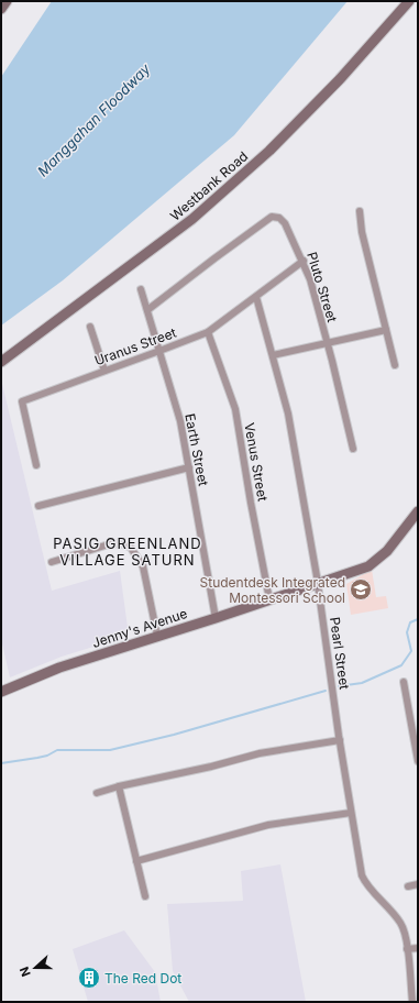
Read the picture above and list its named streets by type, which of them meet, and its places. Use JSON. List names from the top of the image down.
{
  "streets": {
    "street": [
      "Westbank Road",
      "Pluto Street",
      "Uranus Street",
      "Earth Street",
      "Venus Street",
      "Jenny's Avenue",
      "Pearl Street"
    ]
  },
  "crossings": [
    ["Pluto Street", "Uranus Street"],
    ["Pluto Street", "Earth Street"],
    ["Uranus Street", "Earth Street"],
    ["Uranus Street", "Venus Street"],
    ["Uranus Street", "Pearl Street"],
    ["Earth Street", "Jenny's Avenue"],
    ["Venus Street", "Jenny's Avenue"],
    ["Jenny's Avenue", "Pearl Street"]
  ],
  "districts": ["PASIG GREENLAND VILLAGE SATURN"],
  "water": ["Manggahan Floodway"],
  "places": {
    "school or university": ["Studentdesk Integrated Montessori School"],
    "building": ["The Red Dot"]
  },
  "north": "left"
}
